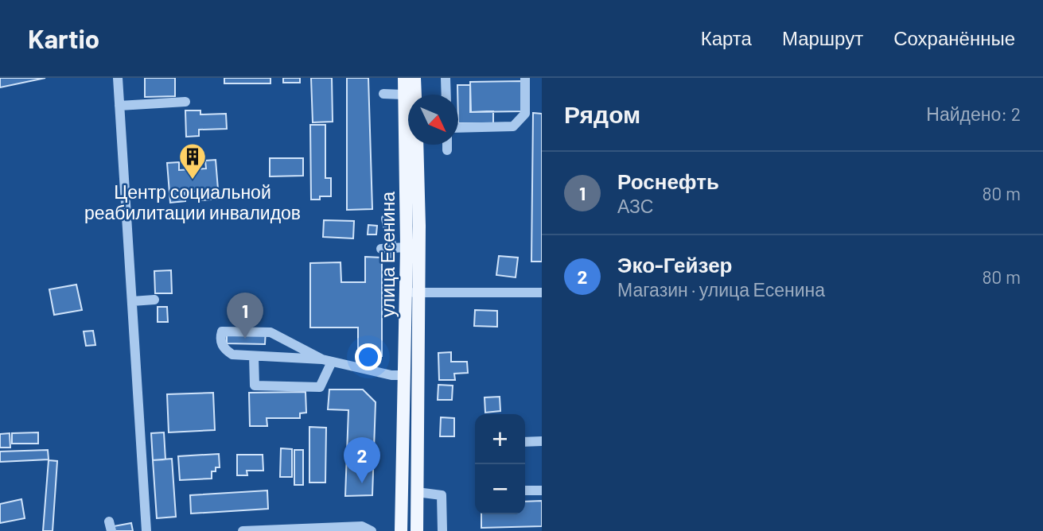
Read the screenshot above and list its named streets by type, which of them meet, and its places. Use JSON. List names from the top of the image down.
{
  "streets": {
    "main road": ["улица Есенина"]
  },
  "places": {
    "building": ["Центр социальной реабилитации инвалидов"]
  },
  "north": "bottom right",
  "page": {
    "header": "Kartio",
    "nav": ["Карта", "Маршрут", "Сохранённые"],
    "heading": ["Рядом", "Найдено: 2"],
    "list": [
      {
        "mark": "1",
        "name": "Роснефть",
        "note": "АЗС",
        "value": "80 m"
      },
      {
        "mark": "2",
        "name": "Эко-Гейзер",
        "note": "Магазин · улица Есенина",
        "value": "80 m"
      }
    ],
    "pins": ["1", "2"],
    "map_buttons": ["+", "−"]
  }
}
